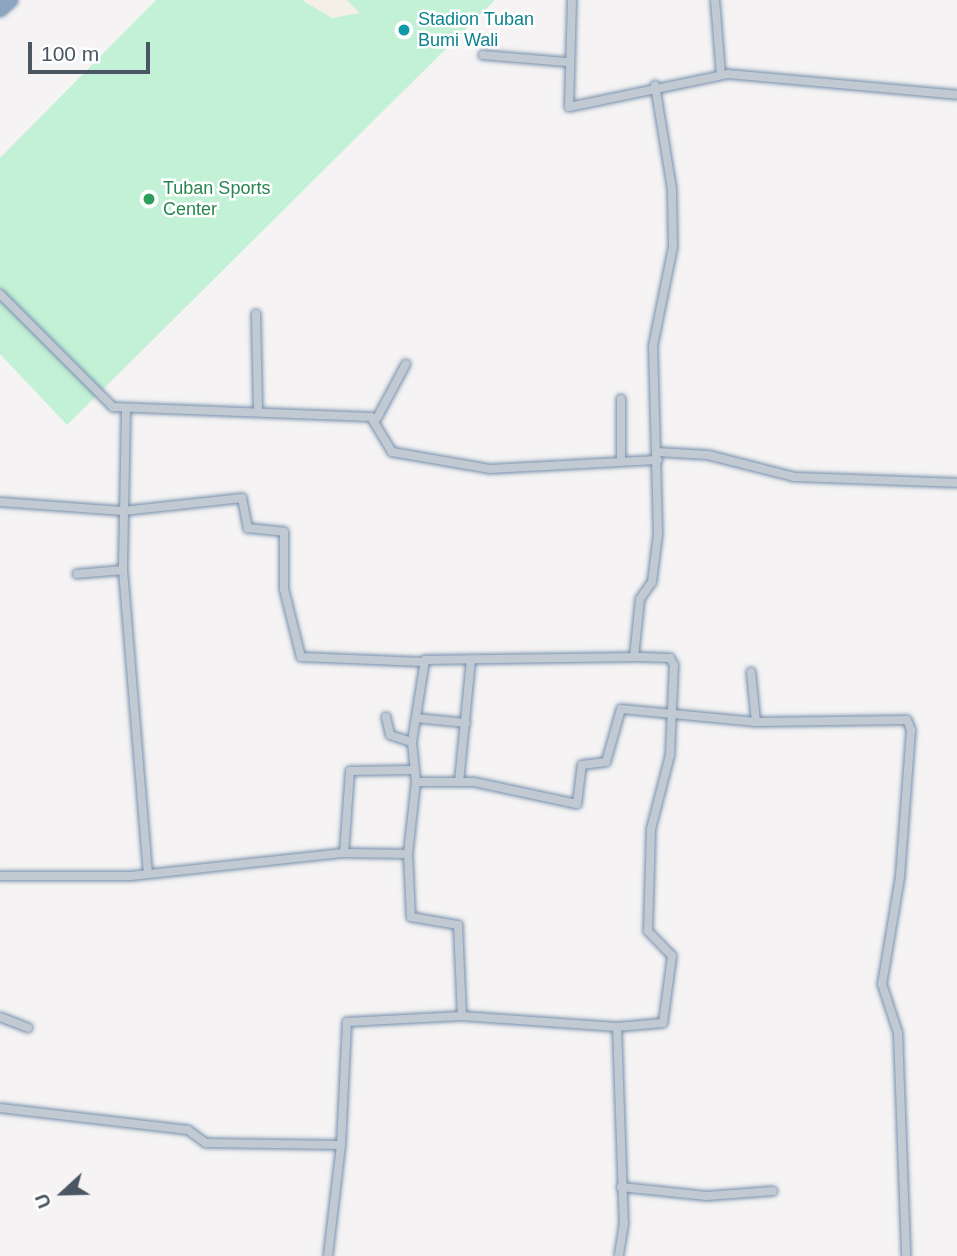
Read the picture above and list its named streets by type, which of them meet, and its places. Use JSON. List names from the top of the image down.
{
  "places": ["Stadion Tuban Bumi Wali", "Tuban Sports Center"],
  "scale_bar": "100 m",
  "north": "left"
}
